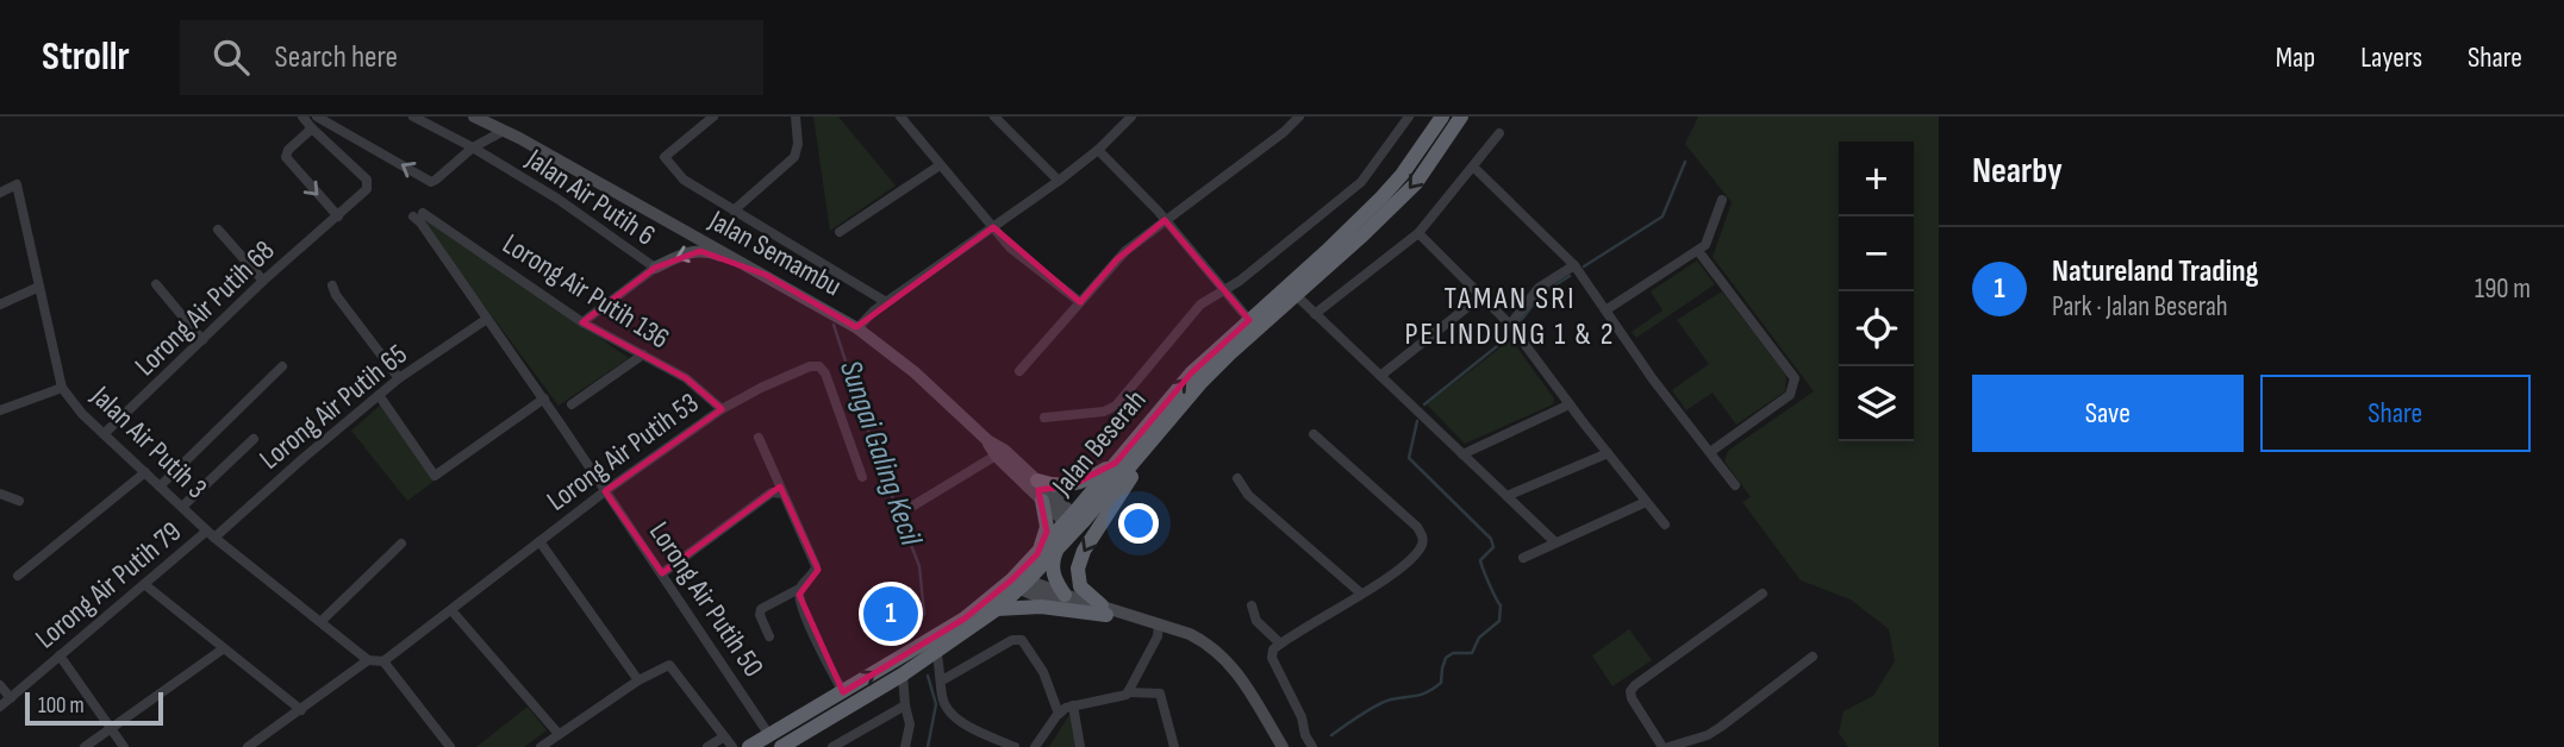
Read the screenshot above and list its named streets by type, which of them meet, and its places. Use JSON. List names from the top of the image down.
{
  "streets": {
    "highway": ["Jalan Beserah"],
    "main road": ["Jalan Semambu"],
    "street": [
      "Jalan Air Putih 6",
      "Lorong Air Putih 136",
      "Lorong Air Putih 68",
      "Lorong Air Putih 65",
      "Jalan Air Putih 3",
      "Lorong Air Putih 53",
      "Lorong Air Putih 79",
      "Lorong Air Putih 50"
    ]
  },
  "crossings": [
    ["Jalan Semambu", "Jalan Beserah"],
    ["Lorong Air Putih 136", "Lorong Air Putih 53"],
    ["Lorong Air Putih 136", "Lorong Air Putih 50"],
    ["Lorong Air Putih 68", "Jalan Air Putih 3"],
    ["Lorong Air Putih 65", "Jalan Air Putih 3"],
    ["Lorong Air Putih 65", "Lorong Air Putih 79"],
    ["Lorong Air Putih 65", "Lorong Air Putih 50"],
    ["Jalan Air Putih 3", "Lorong Air Putih 79"],
    ["Jalan Beserah", "Lorong Air Putih 50"],
    ["Lorong Air Putih 53", "Lorong Air Putih 50"]
  ],
  "districts": ["TAMAN SRI PELINDUNG 1 & 2"],
  "water": ["Sungai Galing Kecil"],
  "scale_bar": "100 m",
  "page": {
    "header": "Strollr",
    "search": "Search here",
    "nav": ["Map", "Layers", "Share"],
    "heading": "Nearby",
    "map_buttons": ["+", "−"],
    "list": [
      {
        "mark": "1",
        "name": "Natureland Trading",
        "note": "Park · Jalan Beserah",
        "value": "190 m"
      }
    ],
    "buttons": ["Save", "Share"],
    "pins": "1",
    "scale": "100 m"
  }
}
